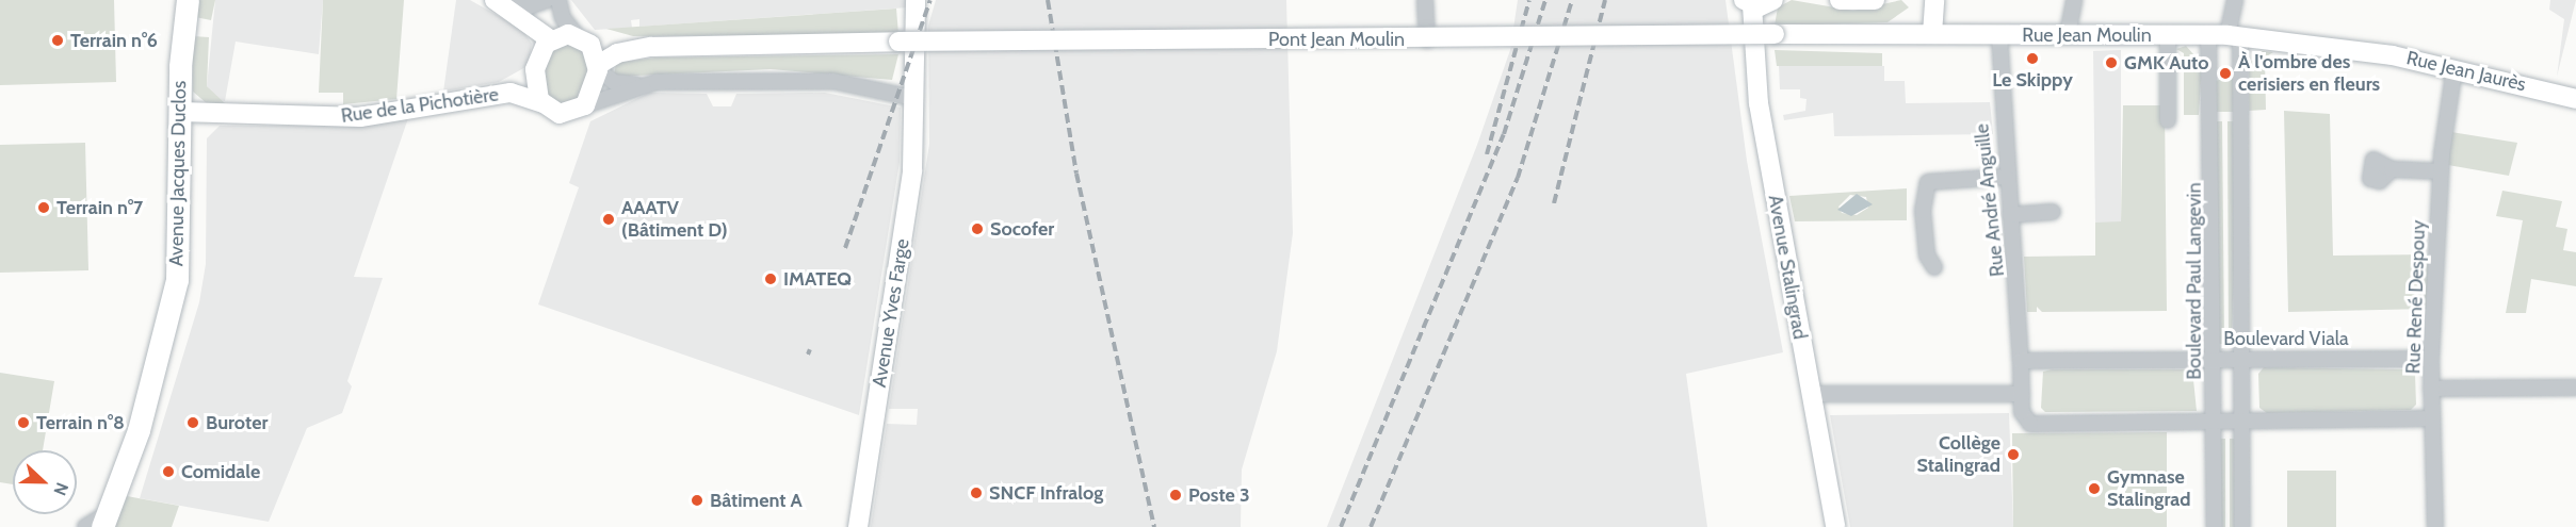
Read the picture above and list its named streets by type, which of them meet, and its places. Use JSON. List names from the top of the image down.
{
  "streets": {
    "main road": [
      "Rue Jean Moulin",
      "Pont Jean Moulin",
      "Rue Jean Jaurès",
      "Rue de la Pichotière",
      "Avenue Jacques Duclos",
      "Avenue Stalingrad",
      "Avenue Yves Farge"
    ],
    "street": [
      "Rue André Anguille",
      "Boulevard Paul Langevin",
      "Rue René Despouy",
      "Boulevard Viala"
    ]
  },
  "crossings": [
    ["Rue Jean Moulin", "Pont Jean Moulin"],
    ["Rue Jean Moulin", "Rue Jean Jaurès"],
    ["Rue Jean Moulin", "Rue André Anguille"],
    ["Rue Jean Moulin", "Boulevard Paul Langevin"],
    ["Rue Jean Jaurès", "Boulevard Paul Langevin"],
    ["Rue Jean Jaurès", "Rue René Despouy"],
    ["Rue de la Pichotière", "Avenue Jacques Duclos"],
    ["Rue André Anguille", "Boulevard Viala"],
    ["Boulevard Paul Langevin", "Boulevard Viala"],
    ["Rue René Despouy", "Boulevard Viala"]
  ],
  "places": [
    "Terrain n°6",
    "Le Skippy",
    "GMK Auto",
    "À l'ombre des cerisiers en fleurs",
    "Terrain n°7",
    "AAATV (Bâtiment D)",
    "Socofer",
    "IMATEQ",
    "Terrain n°8",
    "Buroter",
    "Collège Stalingrad",
    "Comidale",
    "Gymnase Stalingrad",
    "SNCF Infralog",
    "Poste 3",
    "Bâtiment A"
  ],
  "north": "right"
}
